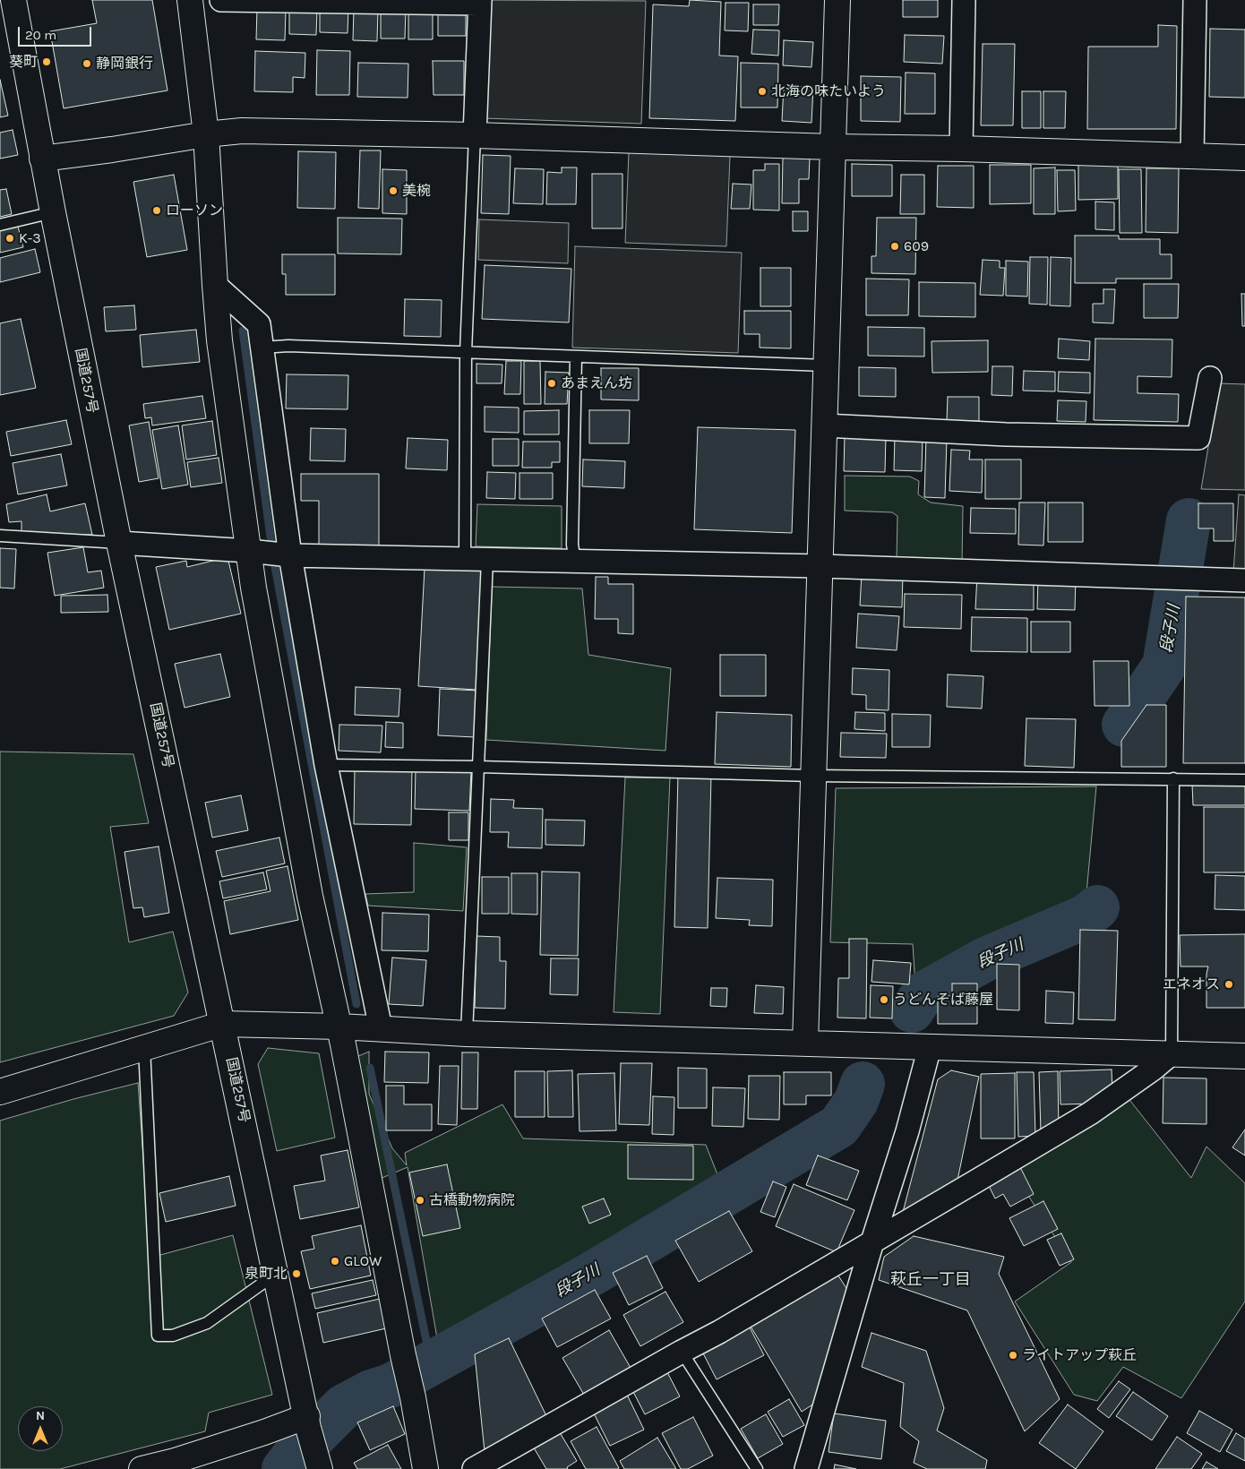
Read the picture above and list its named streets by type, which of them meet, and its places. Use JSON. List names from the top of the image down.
{
  "streets": {
    "main road": ["国道257号"]
  },
  "districts": ["萩丘一丁目"],
  "water": ["段子川"],
  "places": [
    "葵町",
    "静岡銀行",
    "北海の味たいよう",
    "美椀",
    "ローソン",
    "K-3",
    "609",
    "あまえん坊",
    "エネオス",
    "うどんそば藤屋",
    "古橋動物病院",
    "GLOW",
    "泉町北",
    "ライトアップ萩丘"
  ],
  "scale_bar": "20 m",
  "north": "top"
}
